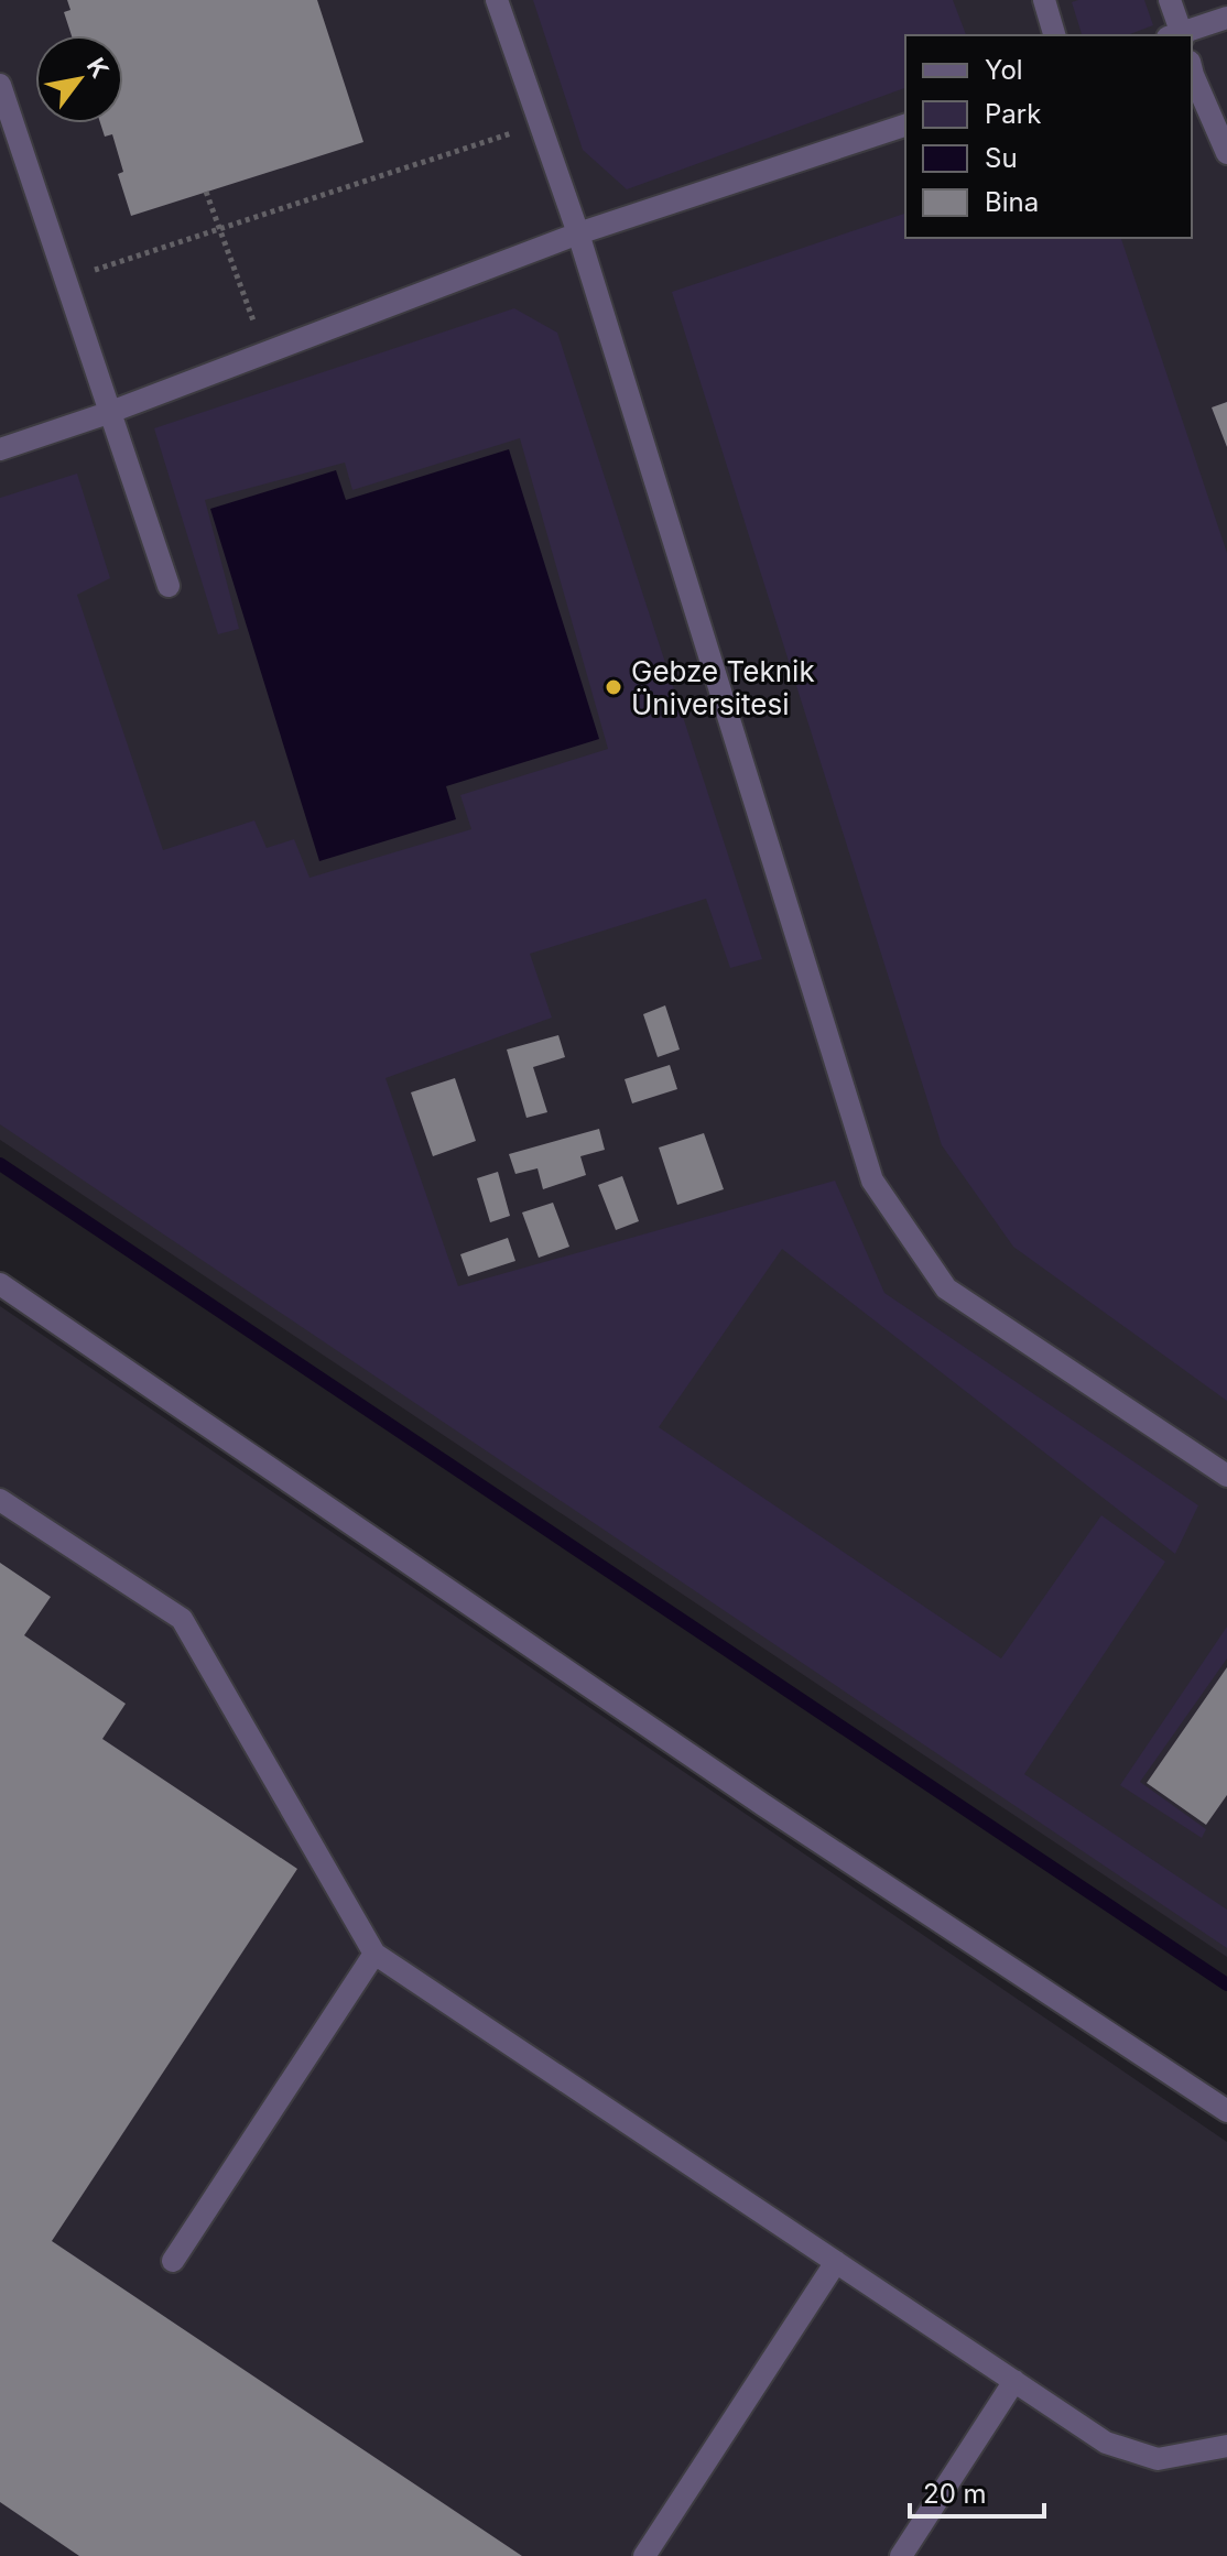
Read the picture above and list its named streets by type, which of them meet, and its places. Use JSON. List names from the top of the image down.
{
  "places": ["Gebze Teknik Üniversitesi"],
  "legend": [
    "Yol",
    "Park",
    "Su",
    "Bina"
  ],
  "scale_bar": "20 m",
  "north": "top right"
}
